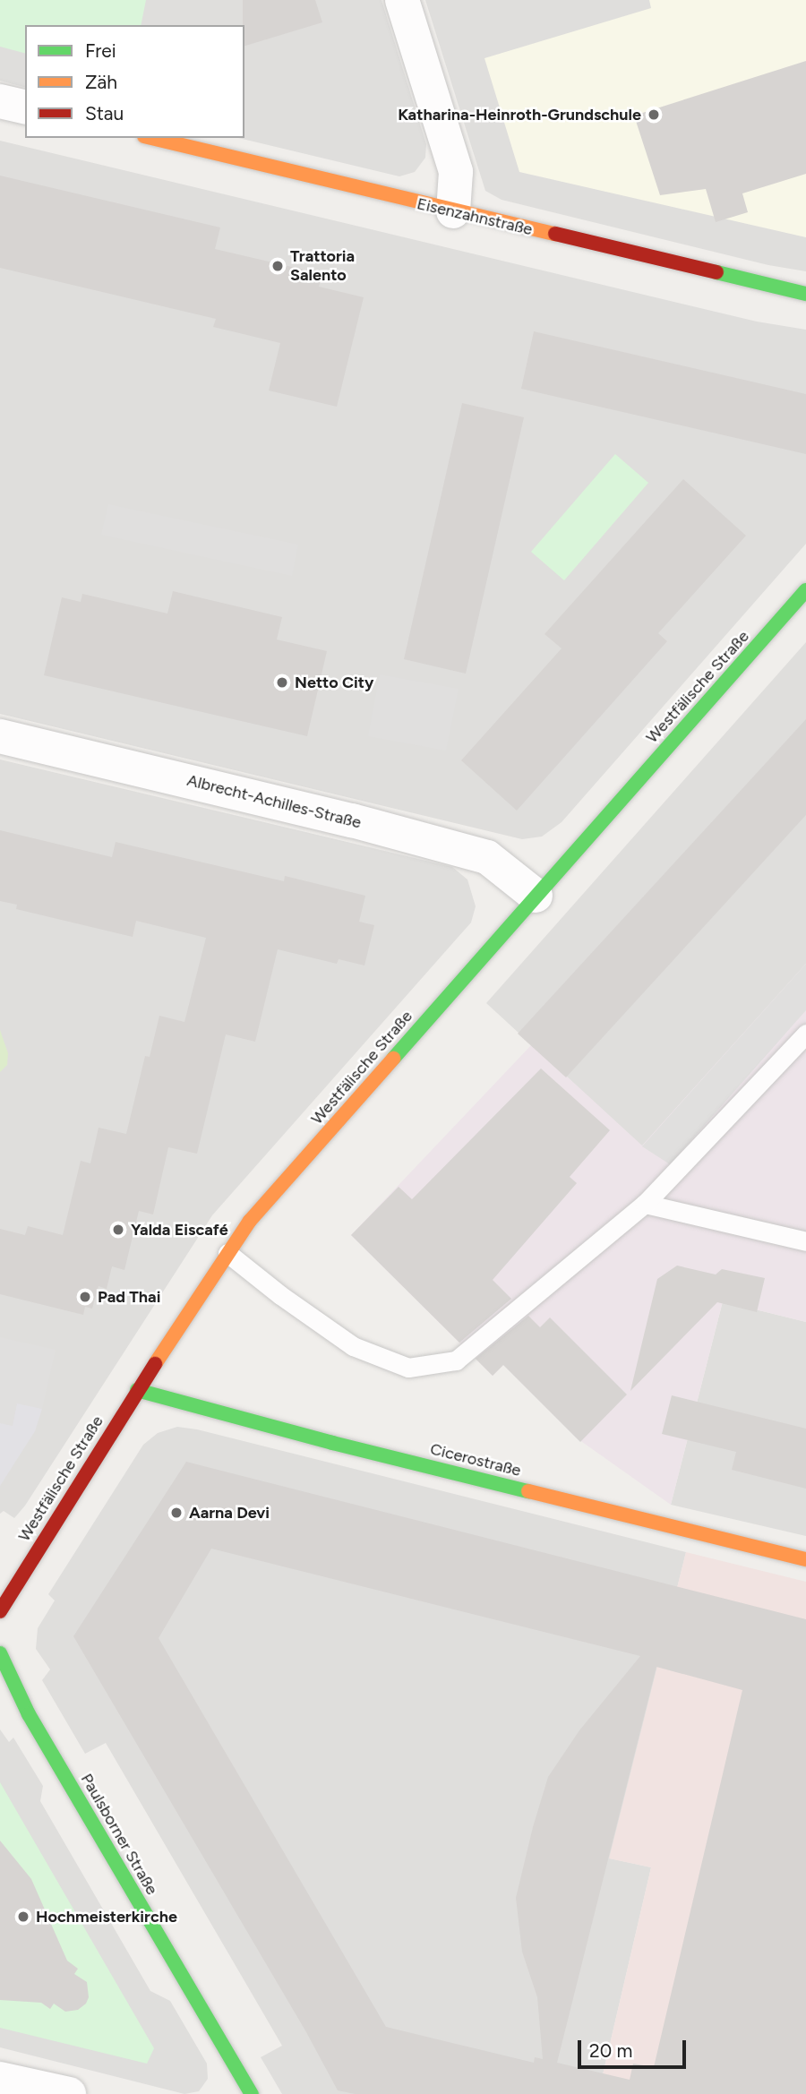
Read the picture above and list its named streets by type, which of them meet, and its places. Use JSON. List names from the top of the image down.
{
  "streets": {
    "street": [
      "Eisenzahnstraße",
      "Westfälische Straße",
      "Albrecht-Achilles-Straße",
      "Cicerostraße",
      "Paulsborner Straße"
    ]
  },
  "crossings": [
    ["Westfälische Straße", "Albrecht-Achilles-Straße"],
    ["Westfälische Straße", "Cicerostraße"]
  ],
  "places": [
    "Katharina-Heinroth-Grundschule",
    "Trattoria Salento",
    "Netto City",
    "Yalda Eiscafé",
    "Pad Thai",
    "Aarna Devi",
    "Hochmeisterkirche"
  ],
  "legend": ["Frei", "Zäh", "Stau"],
  "scale_bar": "20 m"
}
